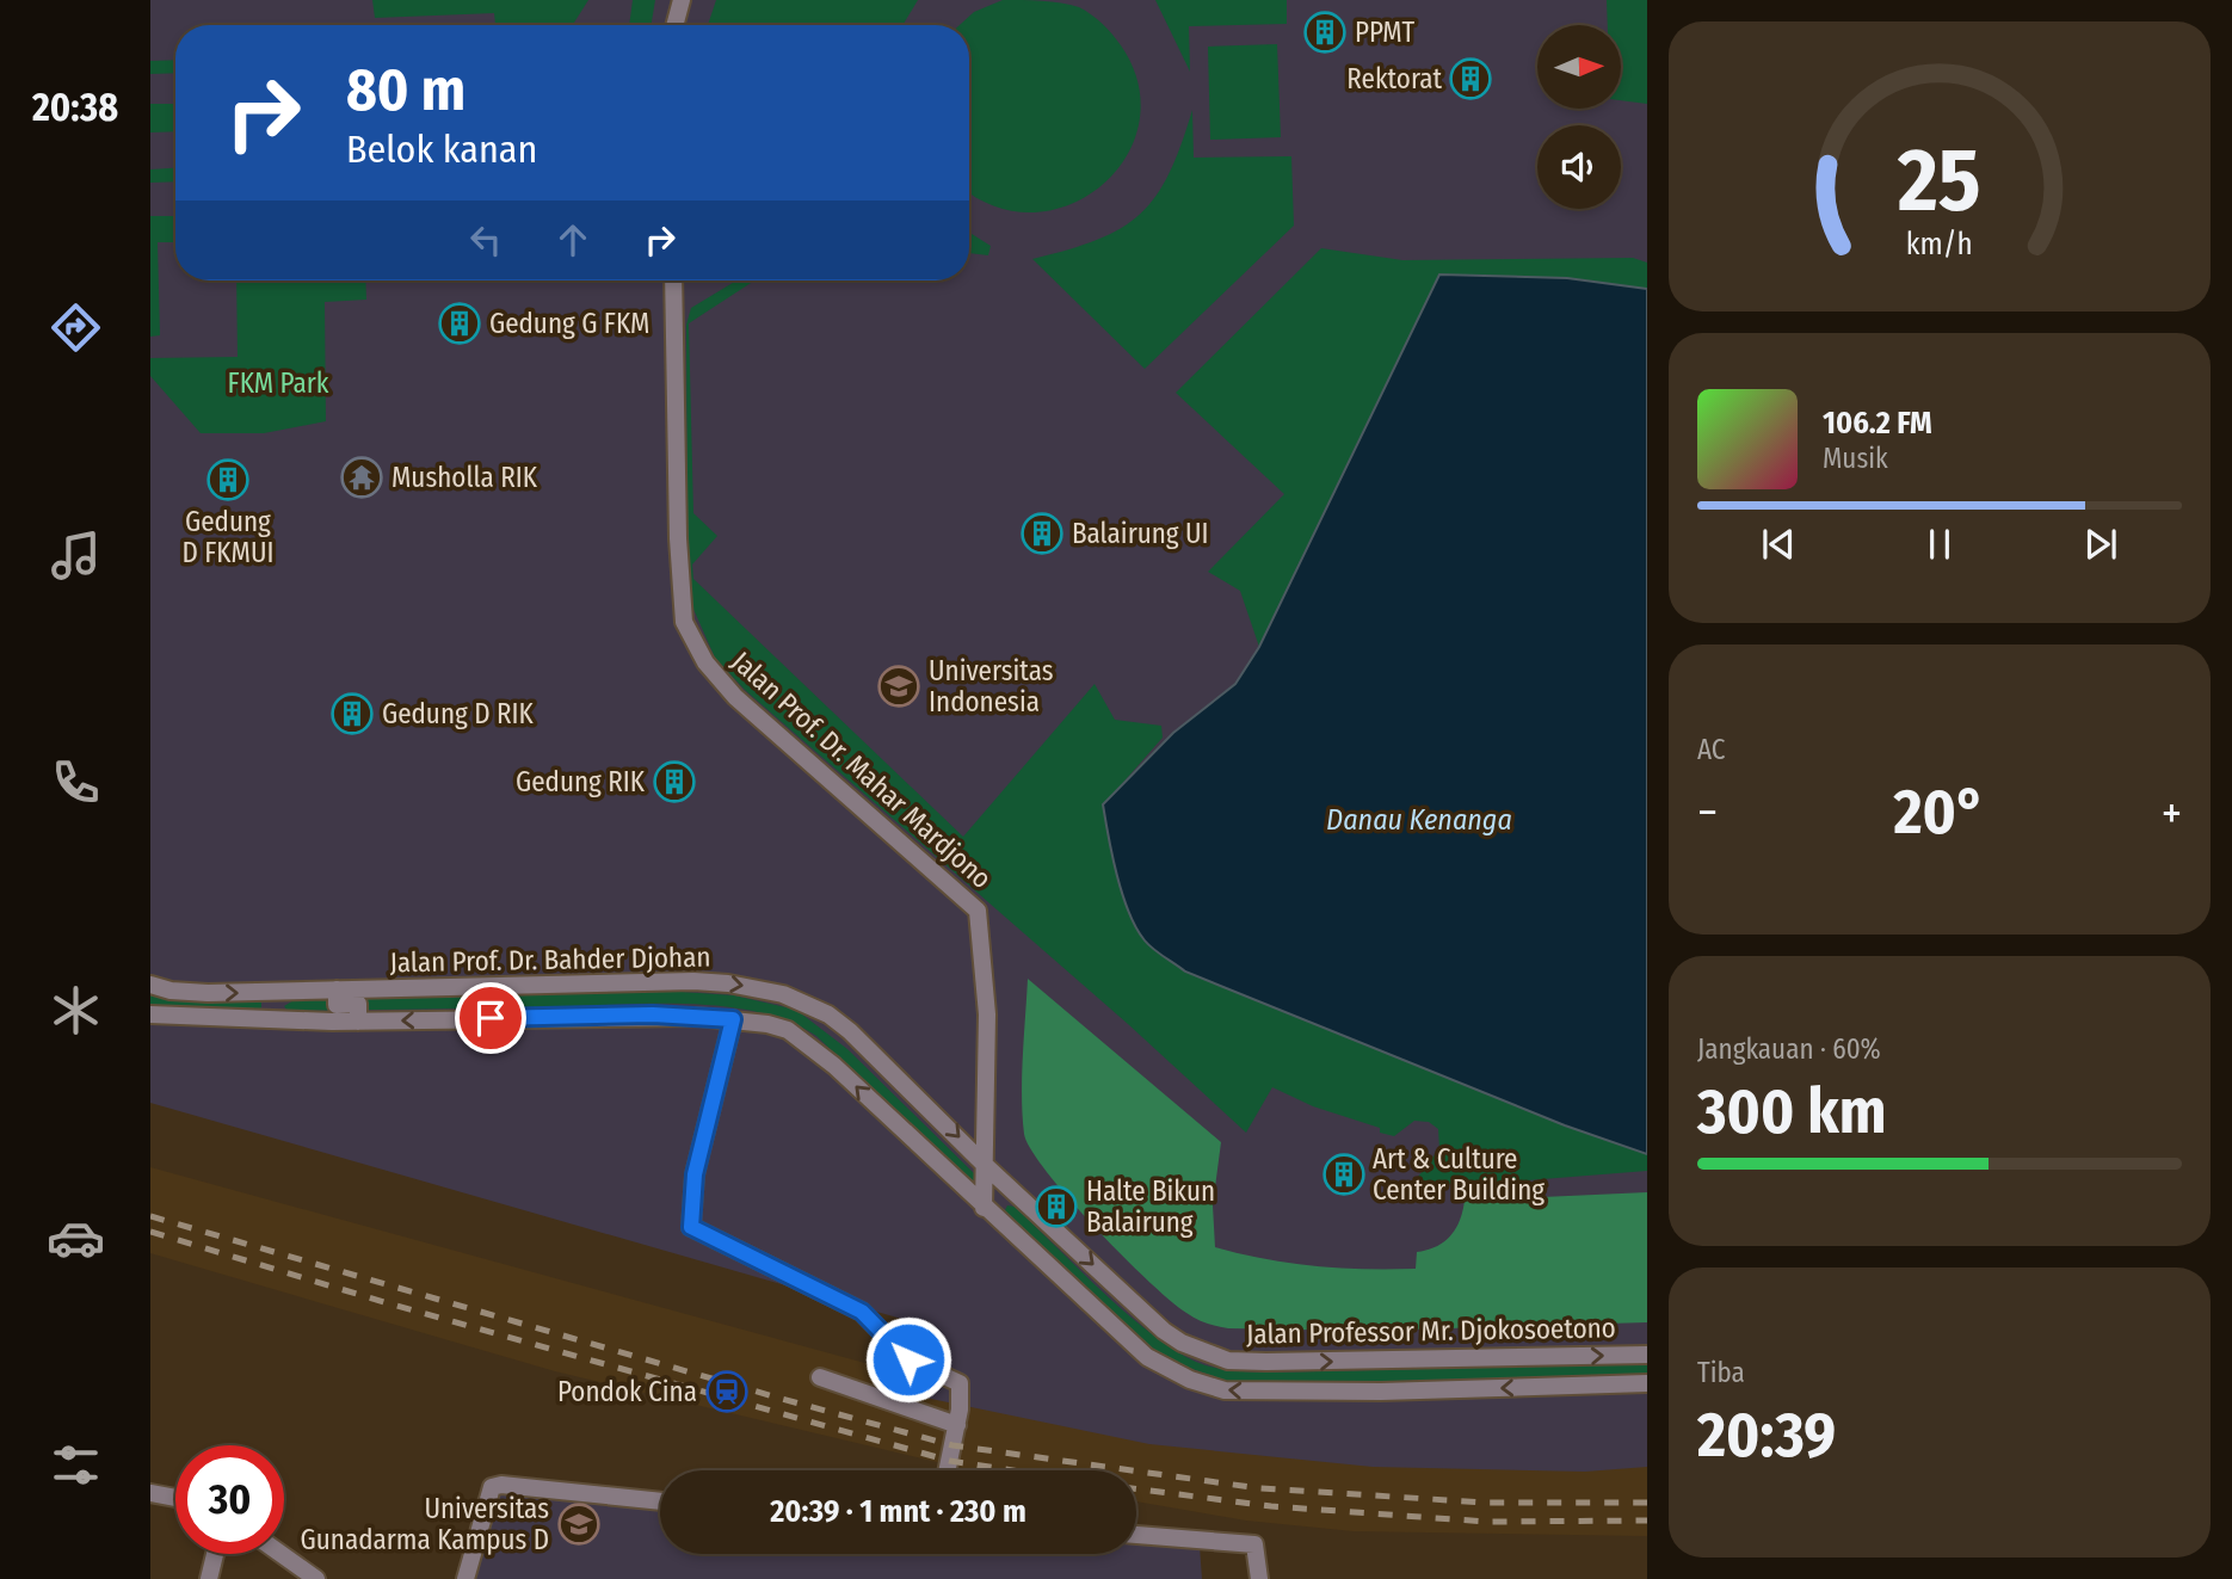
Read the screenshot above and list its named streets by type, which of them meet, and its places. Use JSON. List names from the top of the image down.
{
  "streets": {
    "street": ["Jalan Prof. Dr. Mahar Mardjono", "Jalan Prof. Dr. Bahder Djohan", "Jalan Professor Mr. Djokosoetono"]
  },
  "crossings": [
    ["Jalan Prof. Dr. Mahar Mardjono", "Jalan Prof. Dr. Bahder Djohan"],
    ["Jalan Prof. Dr. Mahar Mardjono", "Jalan Professor Mr. Djokosoetono"],
    ["Jalan Prof. Dr. Bahder Djohan", "Jalan Professor Mr. Djokosoetono"]
  ],
  "one_way": ["Jalan Prof. Dr. Bahder Djohan"],
  "water": ["Danau Kenanga"],
  "parks": ["FKM Park"],
  "places": {
    "building": [
      "PPMT",
      "Rektorat",
      "Gedung G FKM",
      "Gedung D FKMUI",
      "Balairung UI",
      "Gedung D RIK",
      "Gedung RIK",
      "Art & Culture Center Building",
      "Halte Bikun Balairung"
    ],
    "temple": ["Musholla RIK"],
    "school or university": ["Universitas Indonesia", "Universitas Gunadarma Kampus D"],
    "station": ["Pondok Cina"]
  },
  "north": "right",
  "page": {
    "tabs": "20:38",
    "turn": ["80 m", "Belok kanan"],
    "song": ["106.2 FM", "Musik"],
    "tile": [
      "AC",
      ["Jangkauan · 60%", "300 km"],
      ["Tiba", "20:39"]
    ],
    "heat": ["−", "20°", "+"],
    "limit": "30",
    "trip": "20:39 · 1 mnt · 230 m",
    "gauge": ["25", "km/h"]
  }
}
